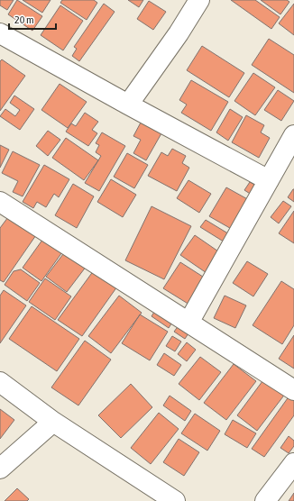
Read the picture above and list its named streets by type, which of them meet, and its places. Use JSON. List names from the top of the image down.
{
  "scale_bar": "20 m"
}
